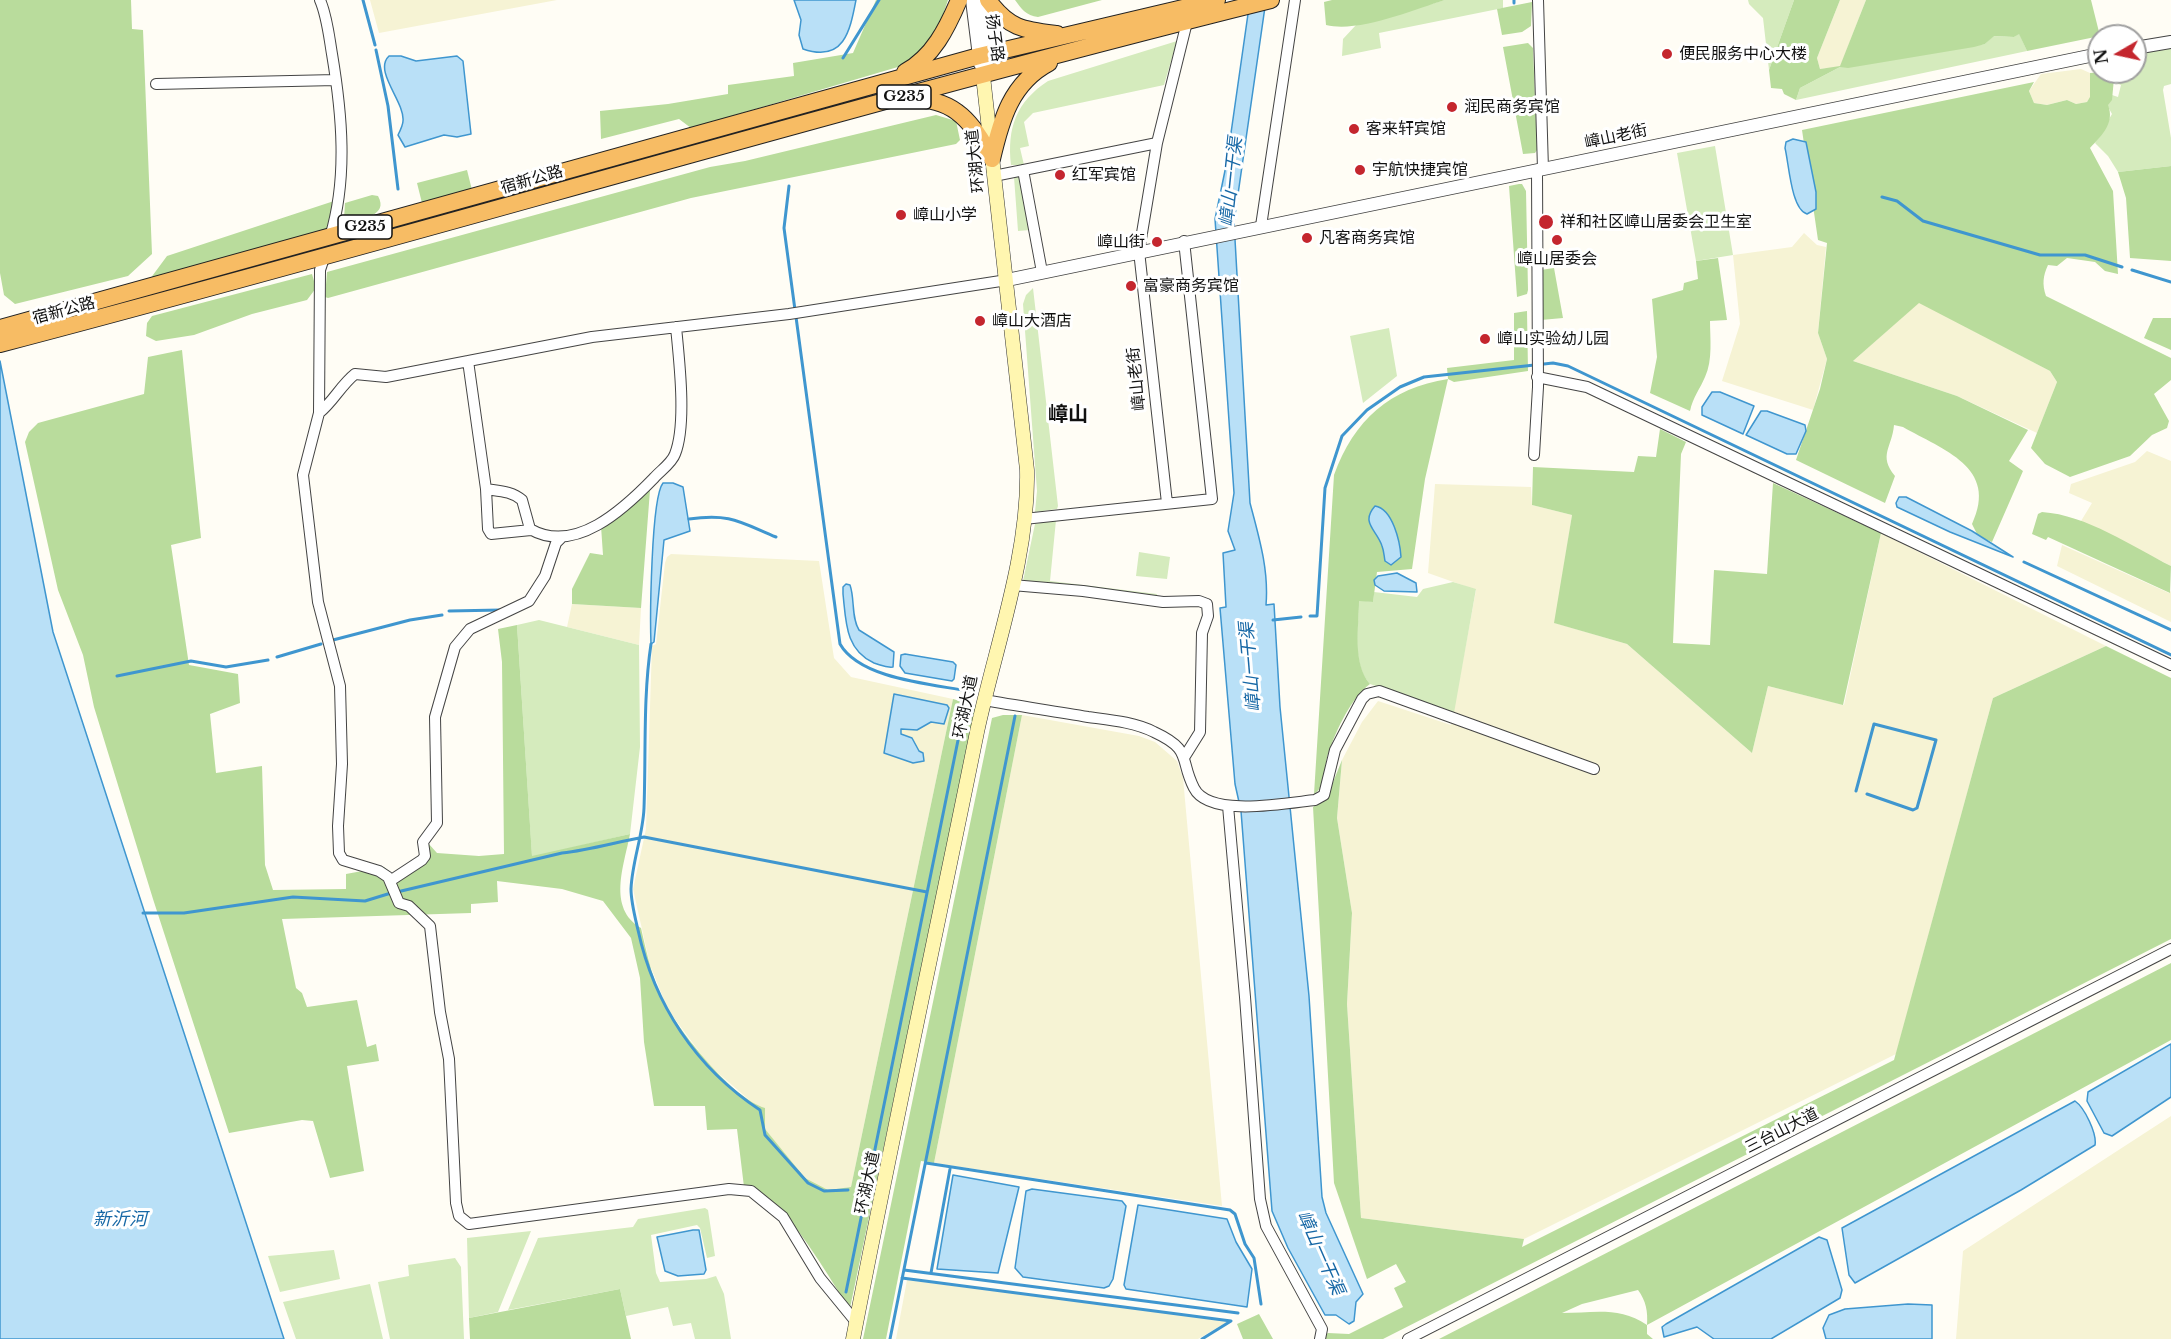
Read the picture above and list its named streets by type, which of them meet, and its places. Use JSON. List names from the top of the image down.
{
  "streets": {
    "highway": ["G235", "宿新公路"],
    "main road": ["环湖大道"],
    "street": ["扬子路", "嶂山老街", "三台山大道"]
  },
  "crossings": [
    ["扬子路", "G235"],
    ["扬子路", "环湖大道"],
    ["G235", "嶂山老街"],
    ["G235", "环湖大道"],
    ["G235", "宿新公路"],
    ["嶂山老街", "环湖大道"]
  ],
  "districts": ["嶂山"],
  "water": ["嶂山一干渠", "新沂河"],
  "places": [
    "便民服务中心大楼",
    "润民商务宾馆",
    "客来轩宾馆",
    "宇航快捷宾馆",
    "红军宾馆",
    "嶂山小学",
    "祥和社区嶂山居委会卫生室",
    "凡客商务宾馆",
    "嶂山居委会",
    "嶂山街",
    "富豪商务宾馆",
    "嶂山大酒店",
    "嶂山实验幼儿园"
  ],
  "north": "left"
}
